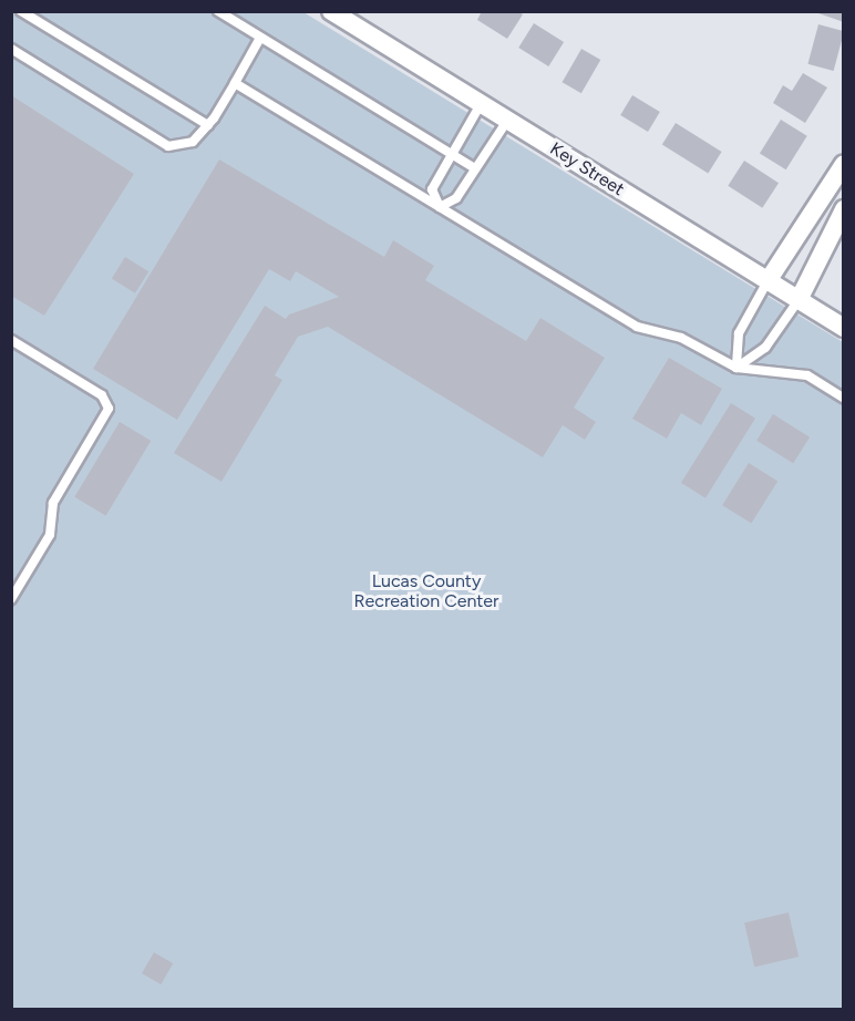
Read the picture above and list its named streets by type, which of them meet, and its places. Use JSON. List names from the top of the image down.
{
  "streets": {
    "street": ["Key Street"]
  },
  "parks": ["Lucas County Recreation Center"]
}
